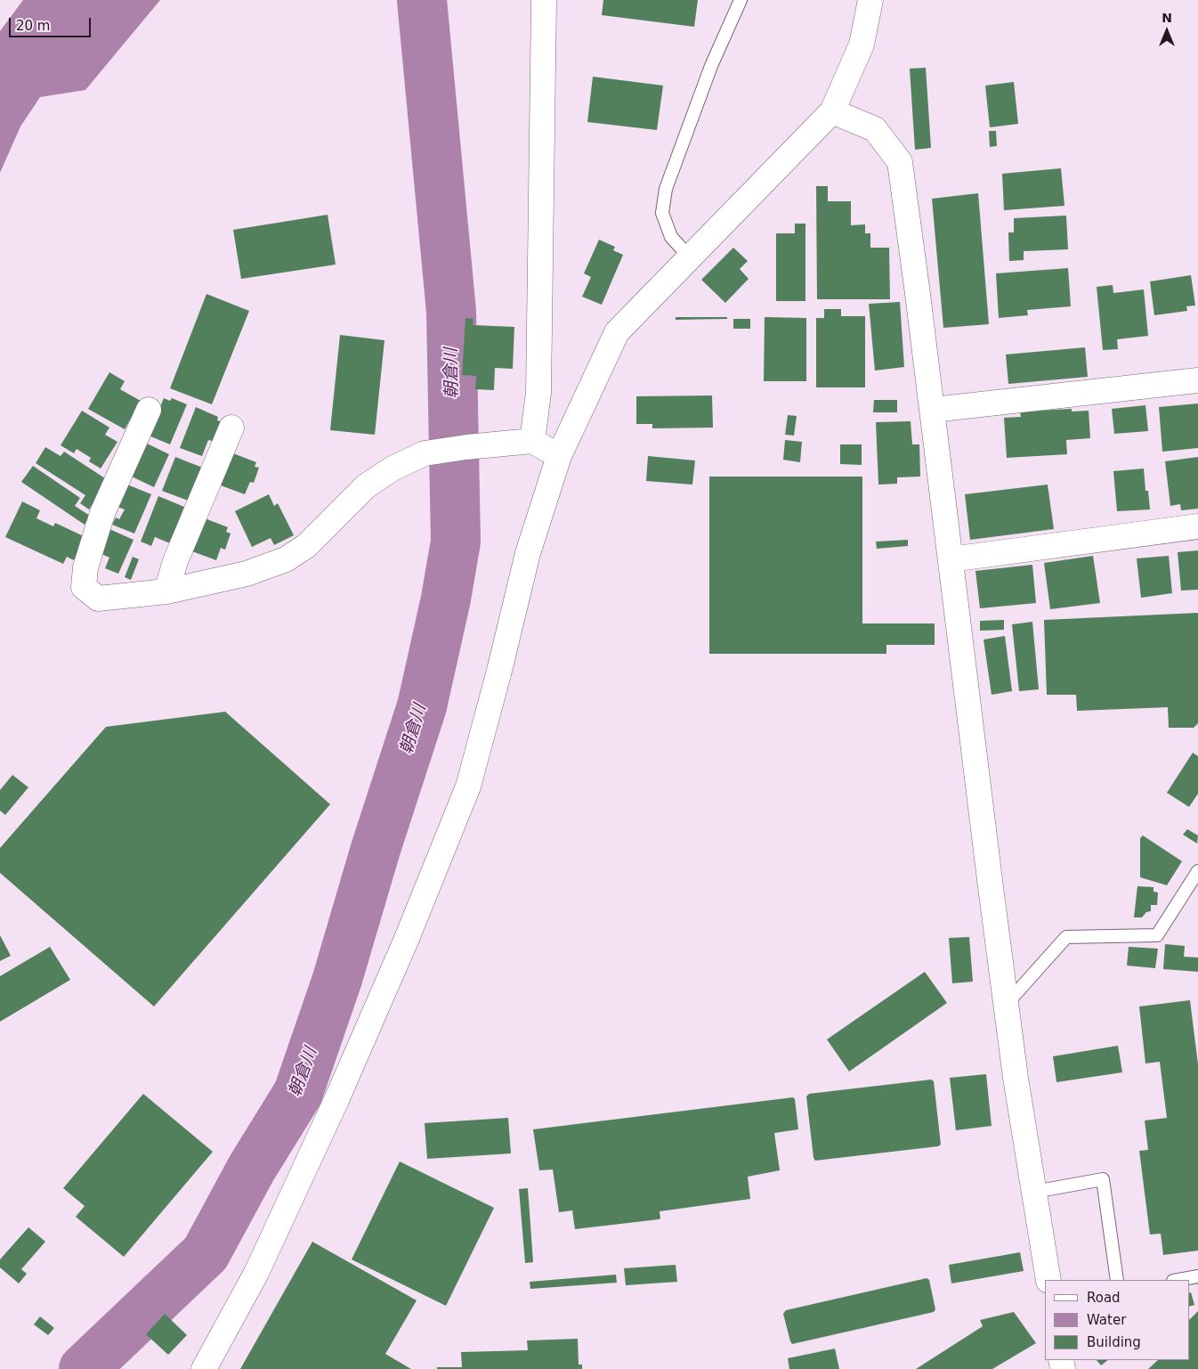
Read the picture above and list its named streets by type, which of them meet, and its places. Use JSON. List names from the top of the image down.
{
  "water": ["朝倉川"],
  "legend": ["Road", "Water", "Building"],
  "scale_bar": "20 m",
  "north": "top"
}
